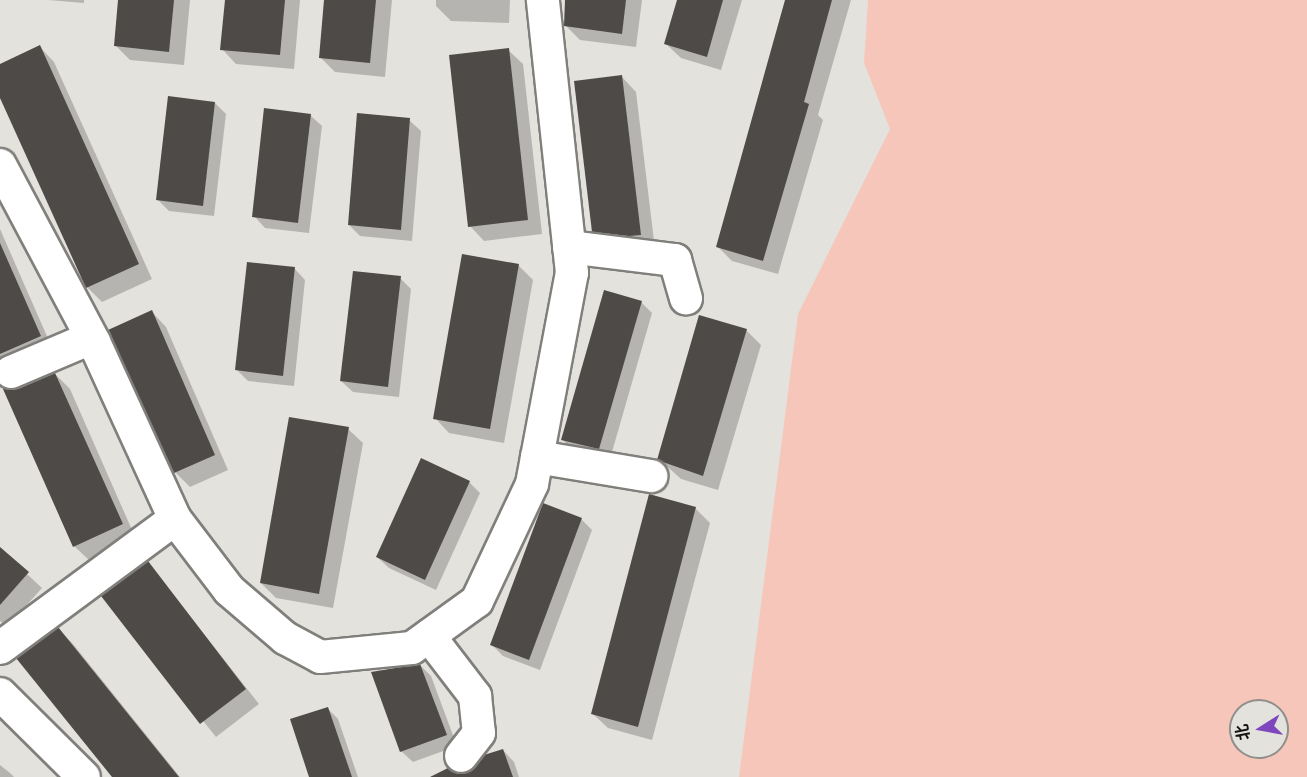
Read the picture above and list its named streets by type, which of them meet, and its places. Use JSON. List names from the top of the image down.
{
  "north": "left"
}
